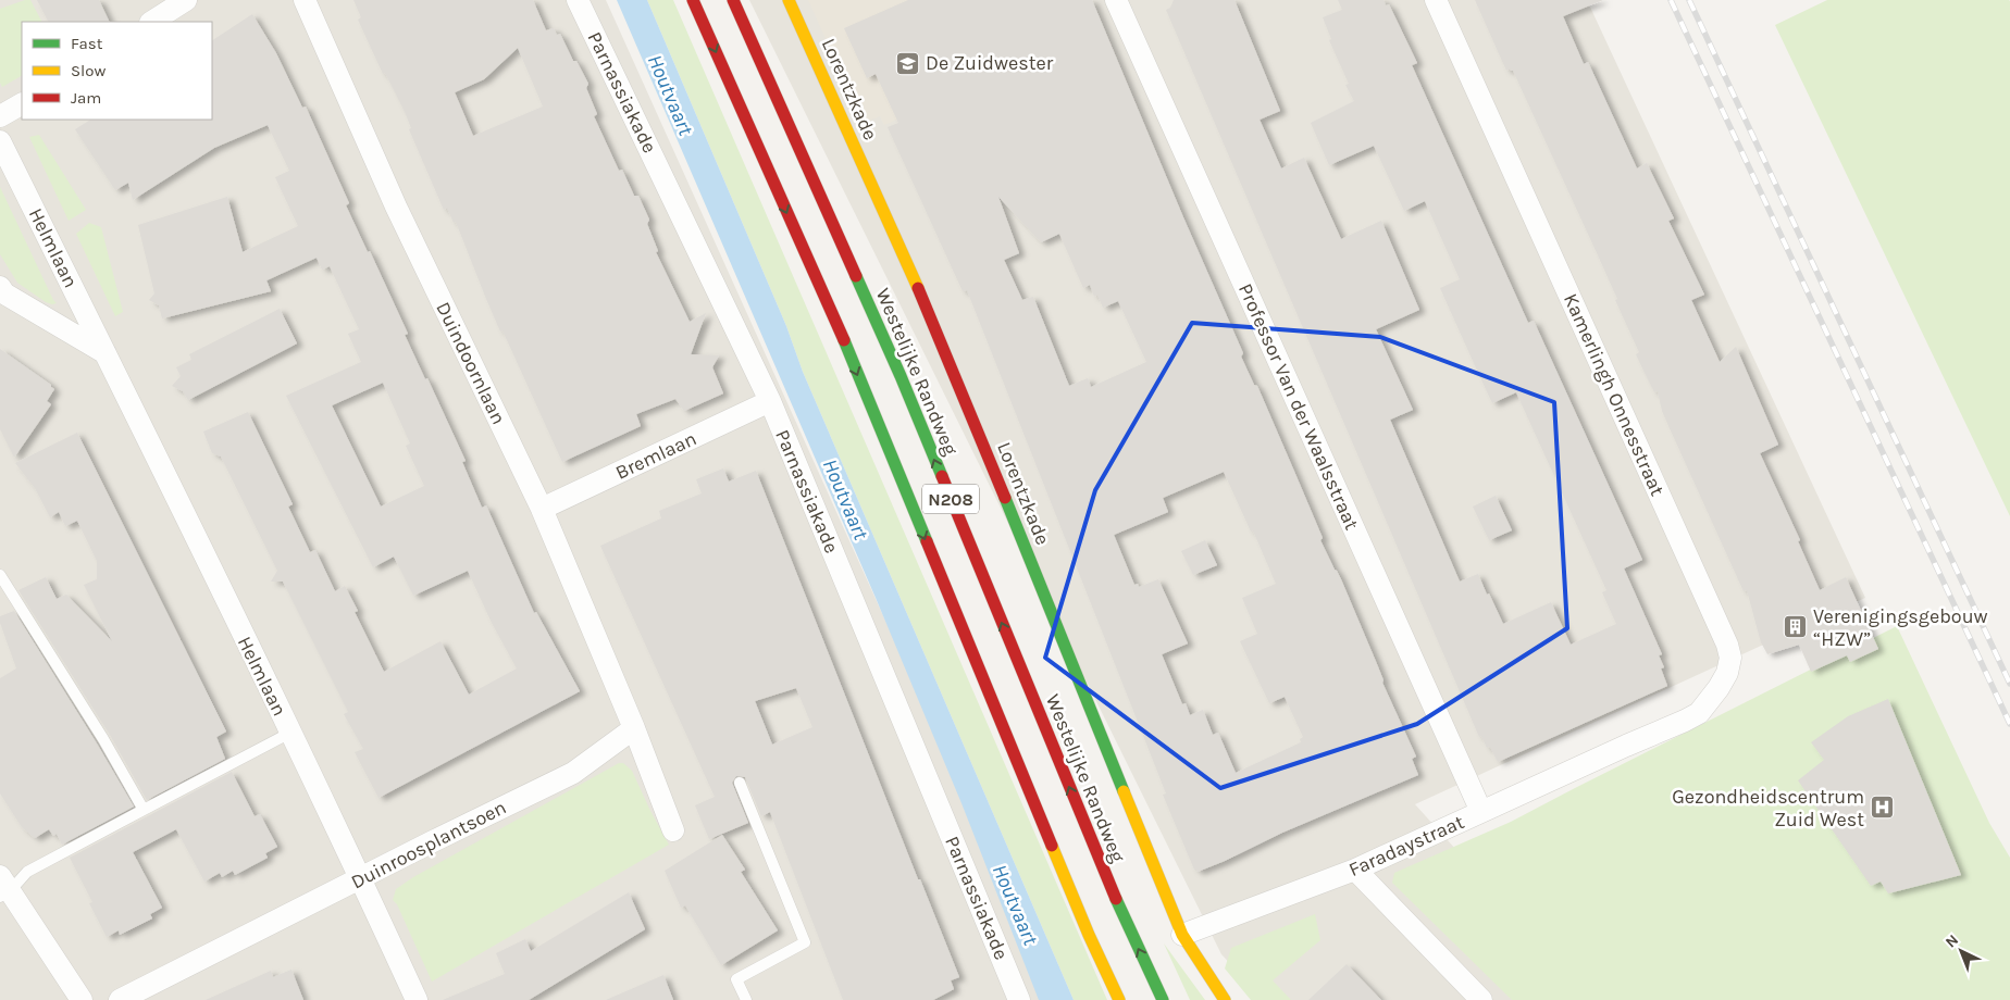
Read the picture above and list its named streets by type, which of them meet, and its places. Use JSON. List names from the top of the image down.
{
  "streets": {
    "main road": ["Lorentzkade", "Westelijke Randweg", "N208"],
    "street": [
      "Parnassiakade",
      "Helmlaan",
      "Duindoornlaan",
      "Kamerlingh Onnesstraat",
      "Professor Van der Waalsstraat",
      "Bremlaan",
      "Duinroosplantsoen",
      "Faradaystraat"
    ]
  },
  "crossings": [
    ["Lorentzkade", "Faradaystraat"],
    ["Parnassiakade", "Bremlaan"],
    ["Helmlaan", "Duinroosplantsoen"],
    ["Duindoornlaan", "Bremlaan"],
    ["Duindoornlaan", "Duinroosplantsoen"],
    ["Kamerlingh Onnesstraat", "Faradaystraat"],
    ["Professor Van der Waalsstraat", "Faradaystraat"]
  ],
  "water": ["Houtvaart"],
  "places": {
    "school or university": ["De Zuidwester"],
    "building": ["Verenigingsgebouw “HZW”"],
    "hospital": ["Gezondheidscentrum Zuid West"]
  },
  "legend": ["Fast", "Slow", "Jam"],
  "north": "top left"
}
